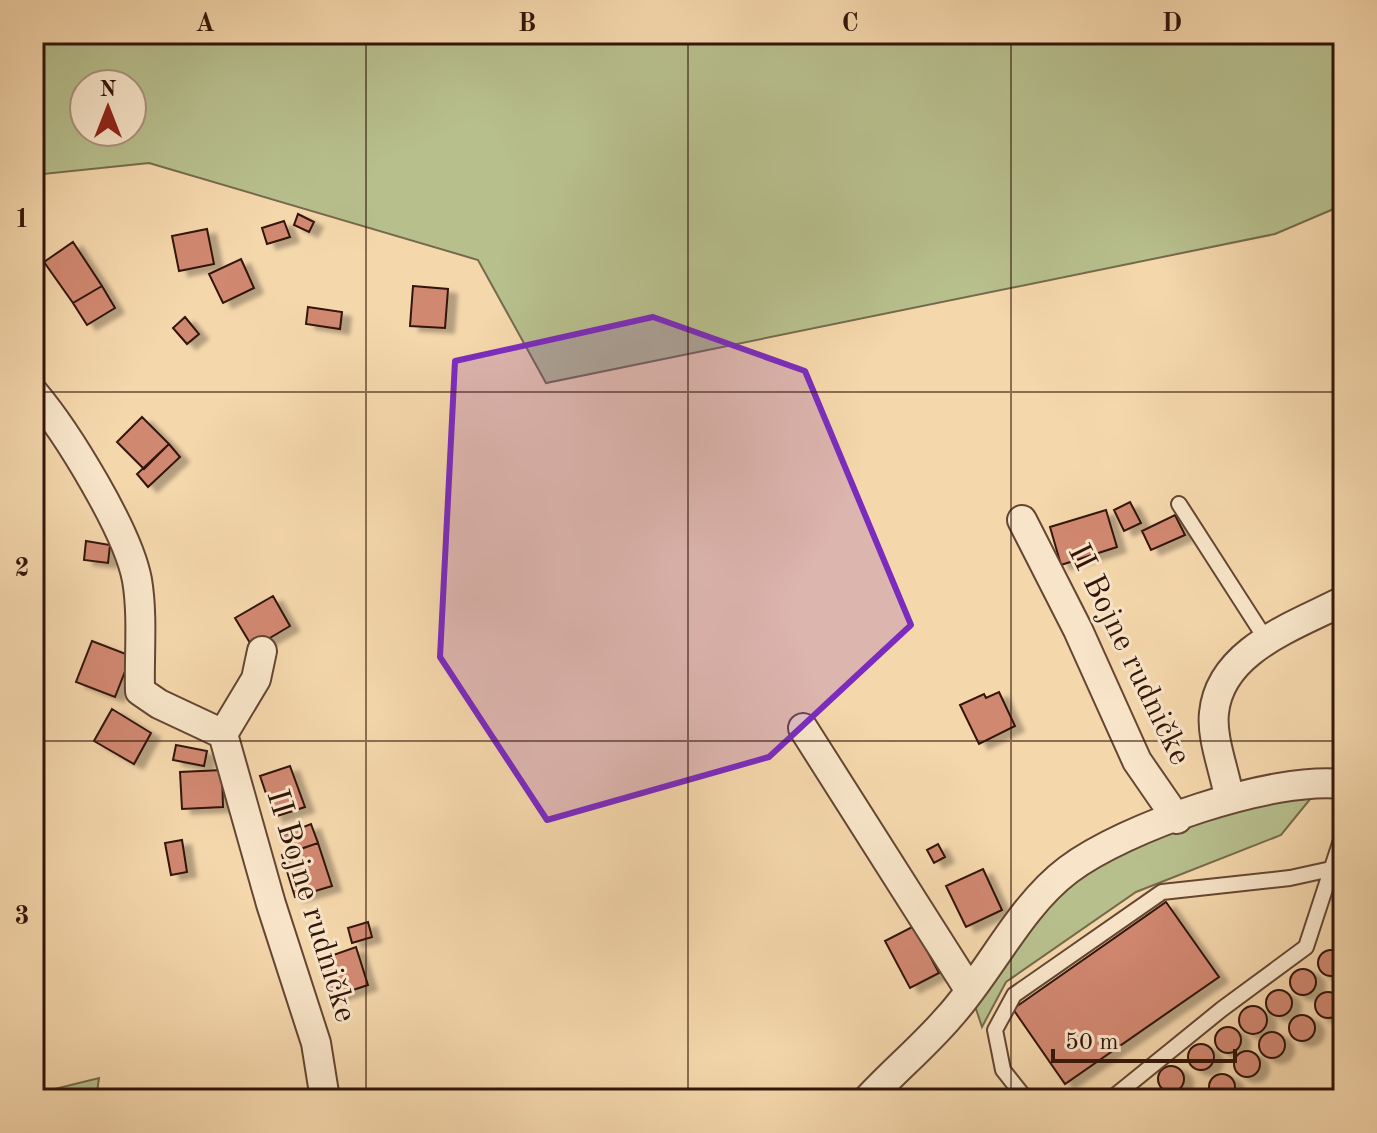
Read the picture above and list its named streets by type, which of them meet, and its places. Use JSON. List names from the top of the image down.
{
  "streets": {
    "street": ["II Bojne rudničke"]
  },
  "scale_bar": "50 m",
  "north": "top",
  "grid": {
    "columns": [
      "A",
      "B",
      "C",
      "D"
    ],
    "rows": ["1", "2", "3"]
  }
}
